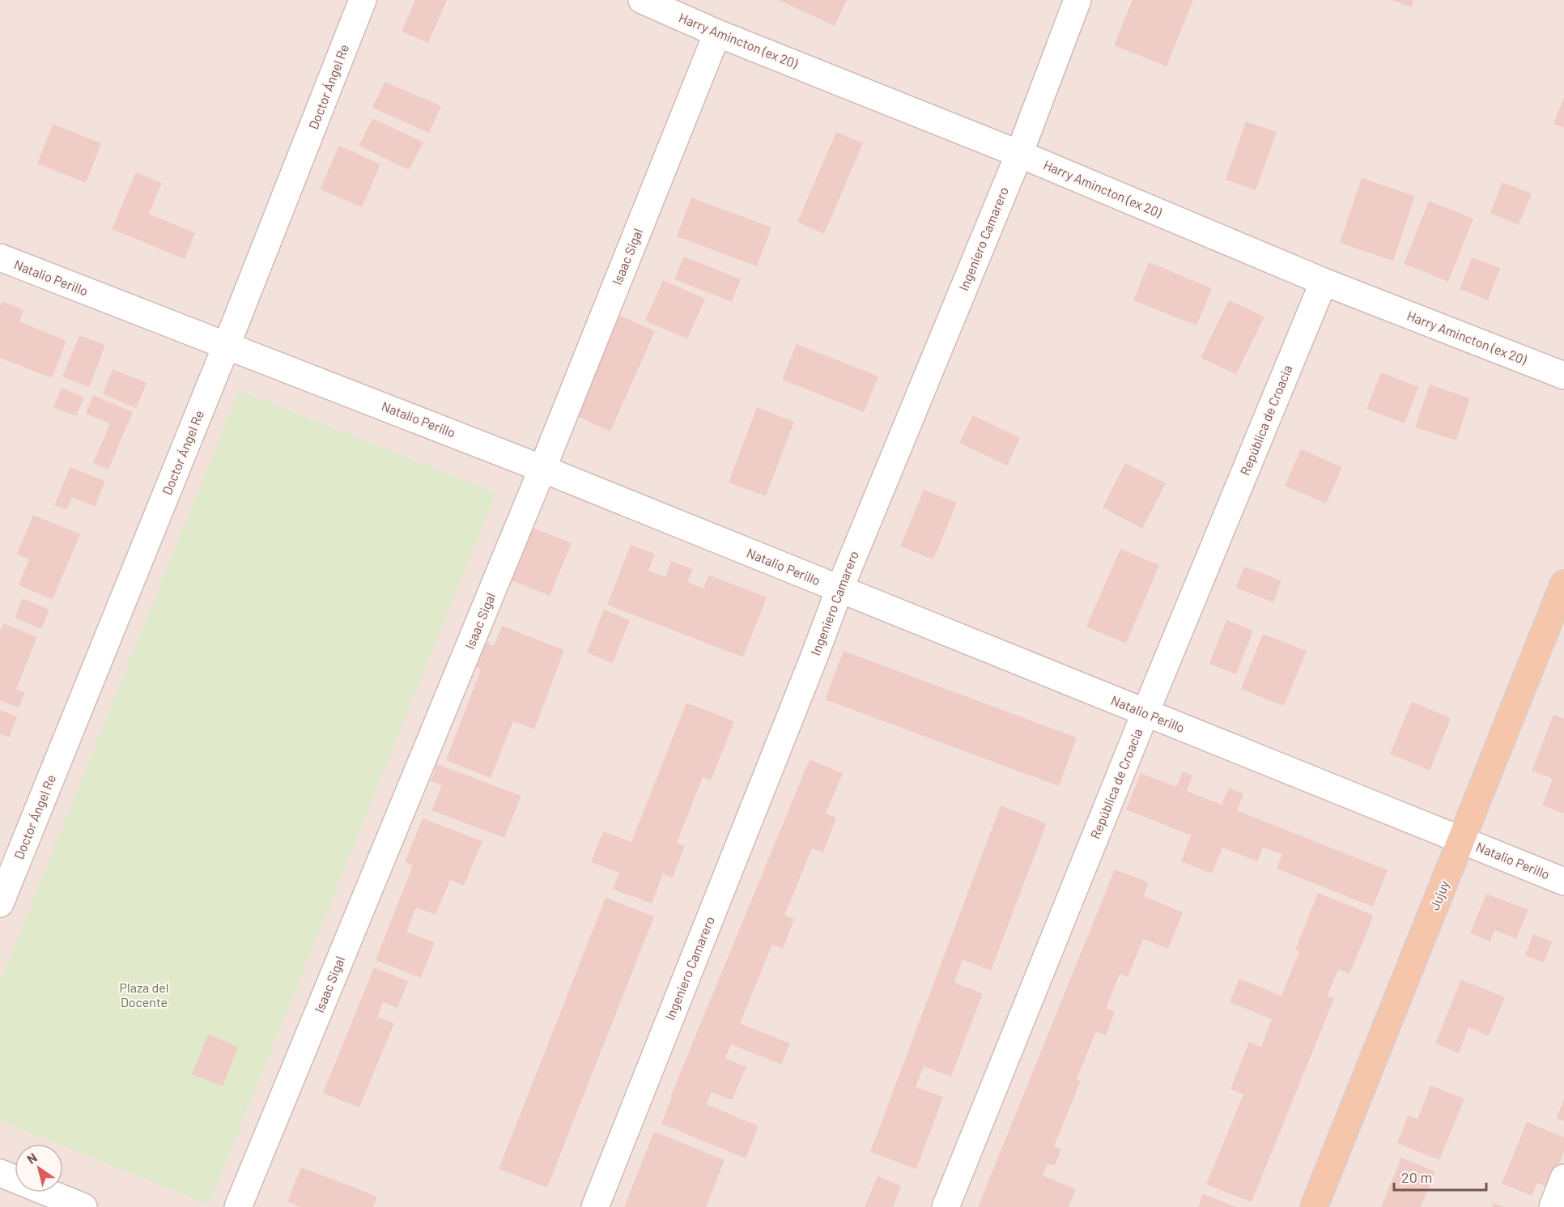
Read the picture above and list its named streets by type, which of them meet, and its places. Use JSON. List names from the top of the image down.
{
  "streets": {
    "main road": ["Jujuy"],
    "street": [
      "Harry Amincton (ex 20)",
      "Doctor Ángel Re",
      "Ingeniero Camarero",
      "Isaac Sigal",
      "Natalio Perillo",
      "República de Croacia"
    ]
  },
  "crossings": [
    ["Harry Amincton (ex 20)", "Ingeniero Camarero"],
    ["Harry Amincton (ex 20)", "Isaac Sigal"],
    ["Harry Amincton (ex 20)", "República de Croacia"],
    ["Doctor Ángel Re", "Natalio Perillo"],
    ["Ingeniero Camarero", "Natalio Perillo"],
    ["Isaac Sigal", "Natalio Perillo"],
    ["Natalio Perillo", "República de Croacia"],
    ["Natalio Perillo", "Jujuy"]
  ],
  "parks": ["Plaza del Docente"],
  "scale_bar": "20 m",
  "north": "top left"
}
